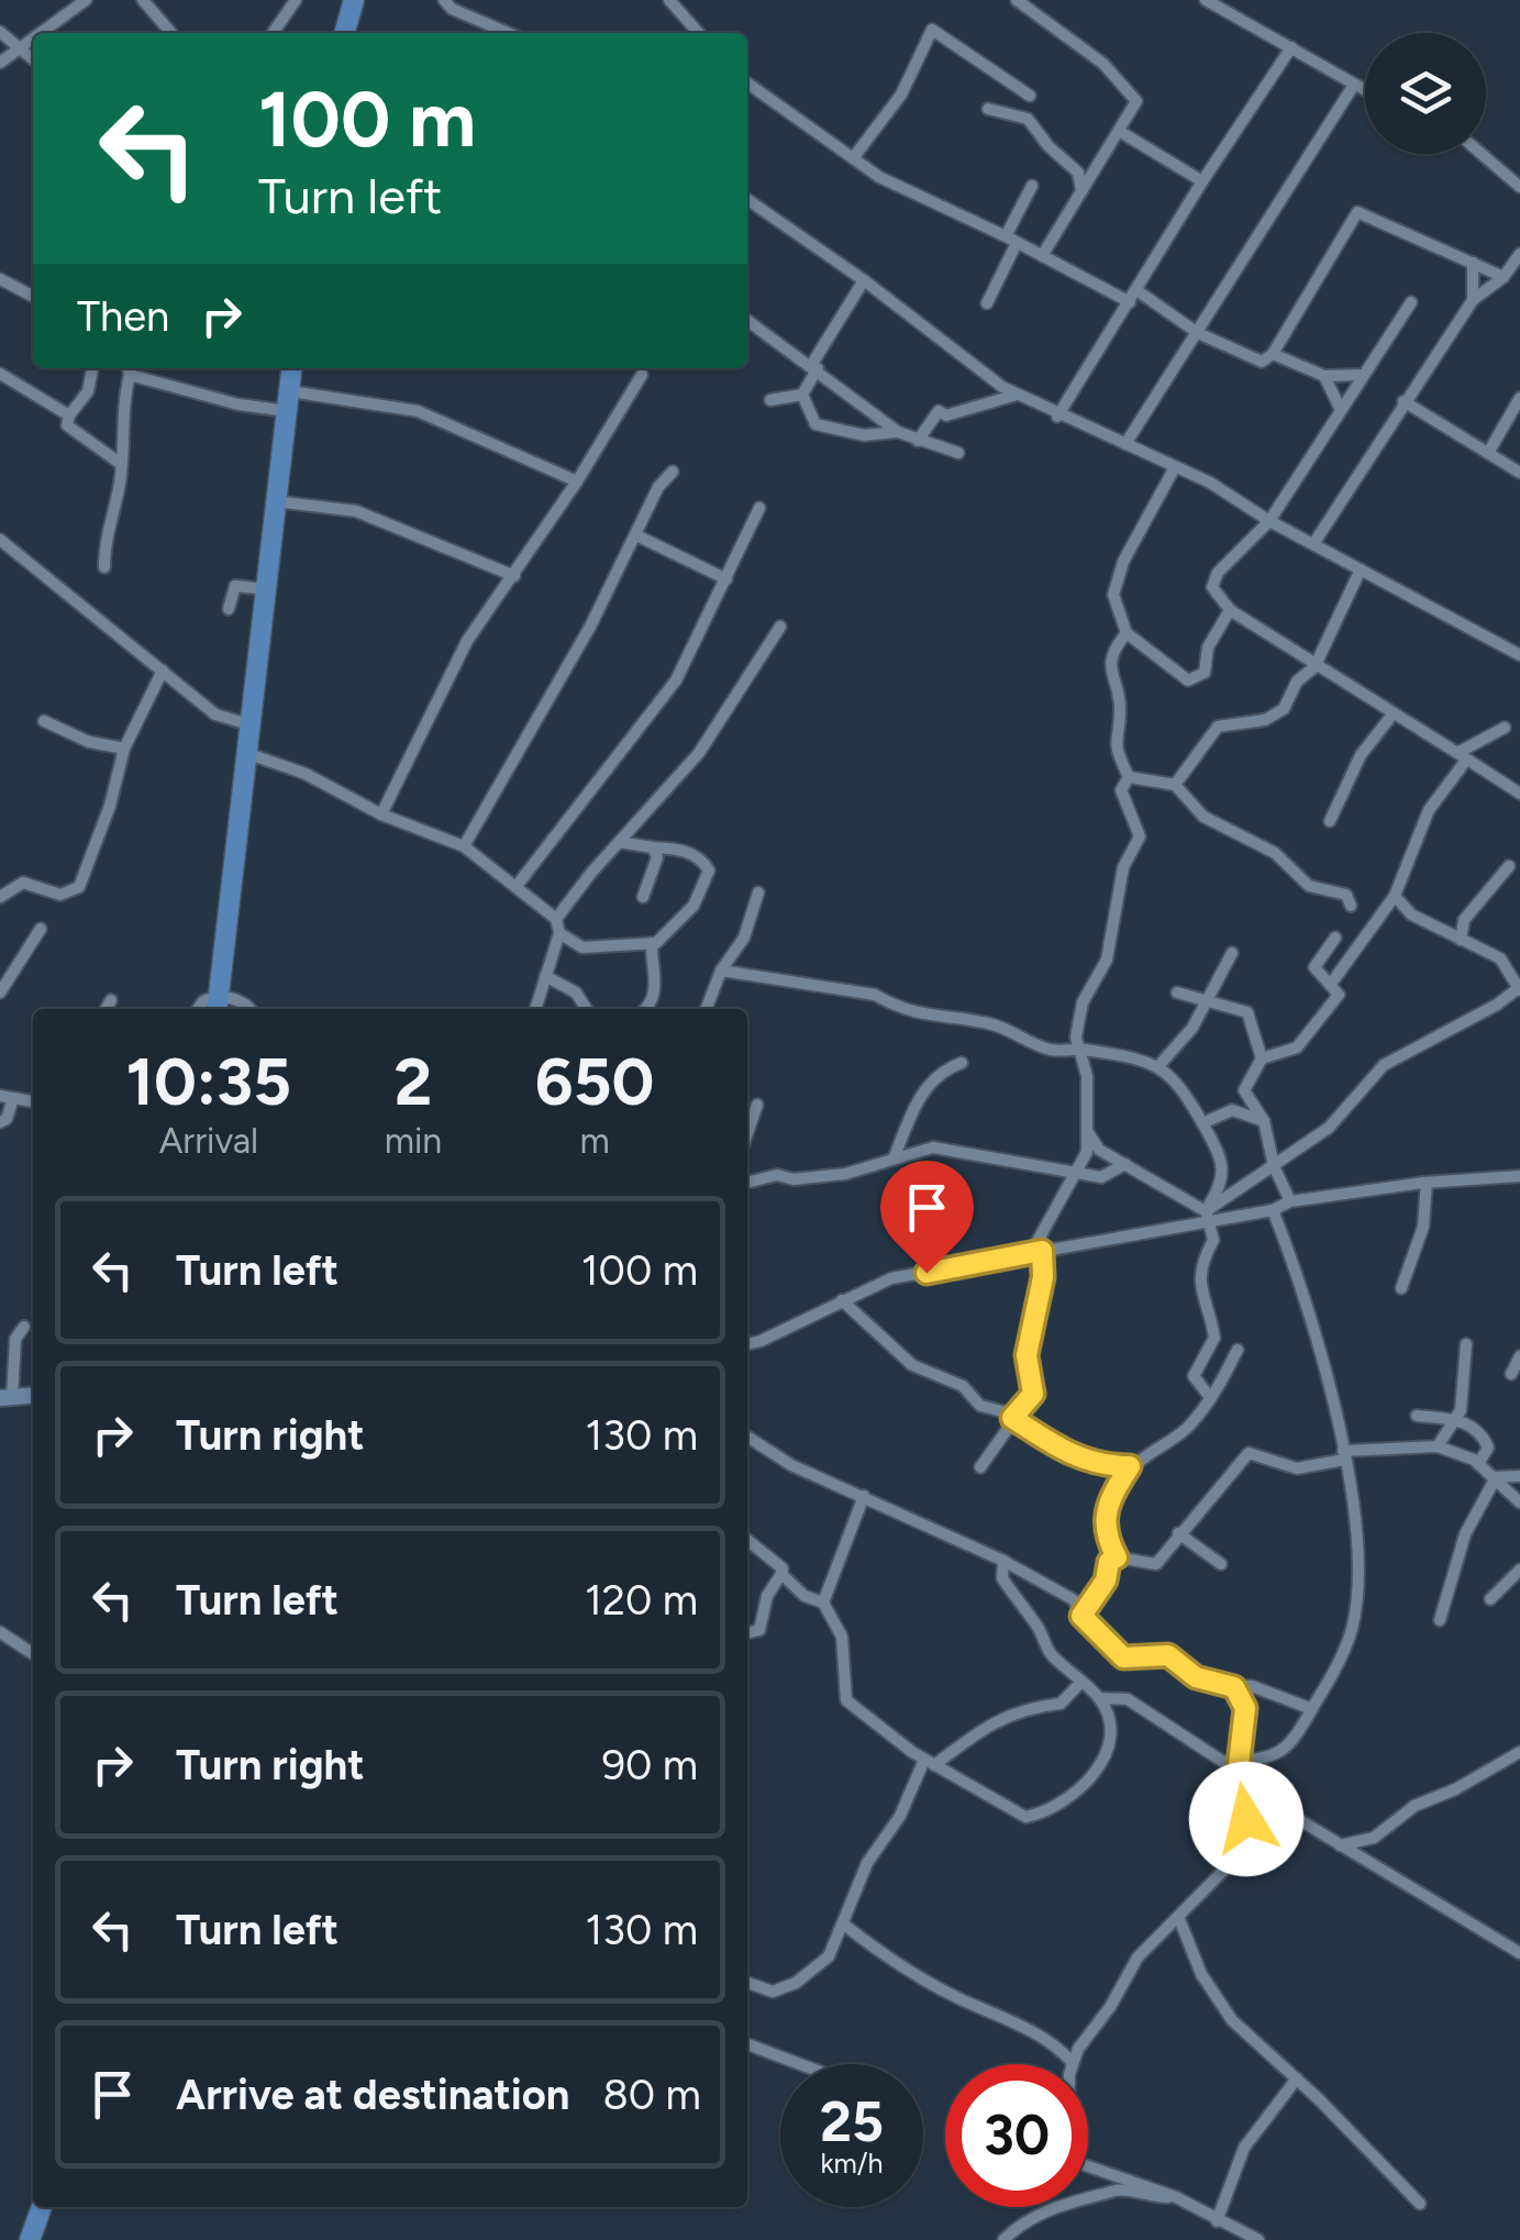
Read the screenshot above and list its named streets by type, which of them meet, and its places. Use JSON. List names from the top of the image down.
{
  "page": {
    "turn": ["100 m", "Turn left"],
    "then": "Then",
    "eta": [
      "10:35",
      "Arrival",
      "2",
      "min",
      "650",
      "m"
    ],
    "list": [
      {
        "name": "Turn left",
        "value": "100 m"
      },
      {
        "name": "Turn right",
        "value": "130 m"
      },
      {
        "name": "Turn left",
        "value": "120 m"
      },
      {
        "name": "Turn right",
        "value": "90 m"
      },
      {
        "name": "Turn left",
        "value": "130 m"
      },
      {
        "name": "Arrive at destination",
        "value": "80 m"
      }
    ],
    "speed": "25 km/h",
    "limit": "30"
  }
}
